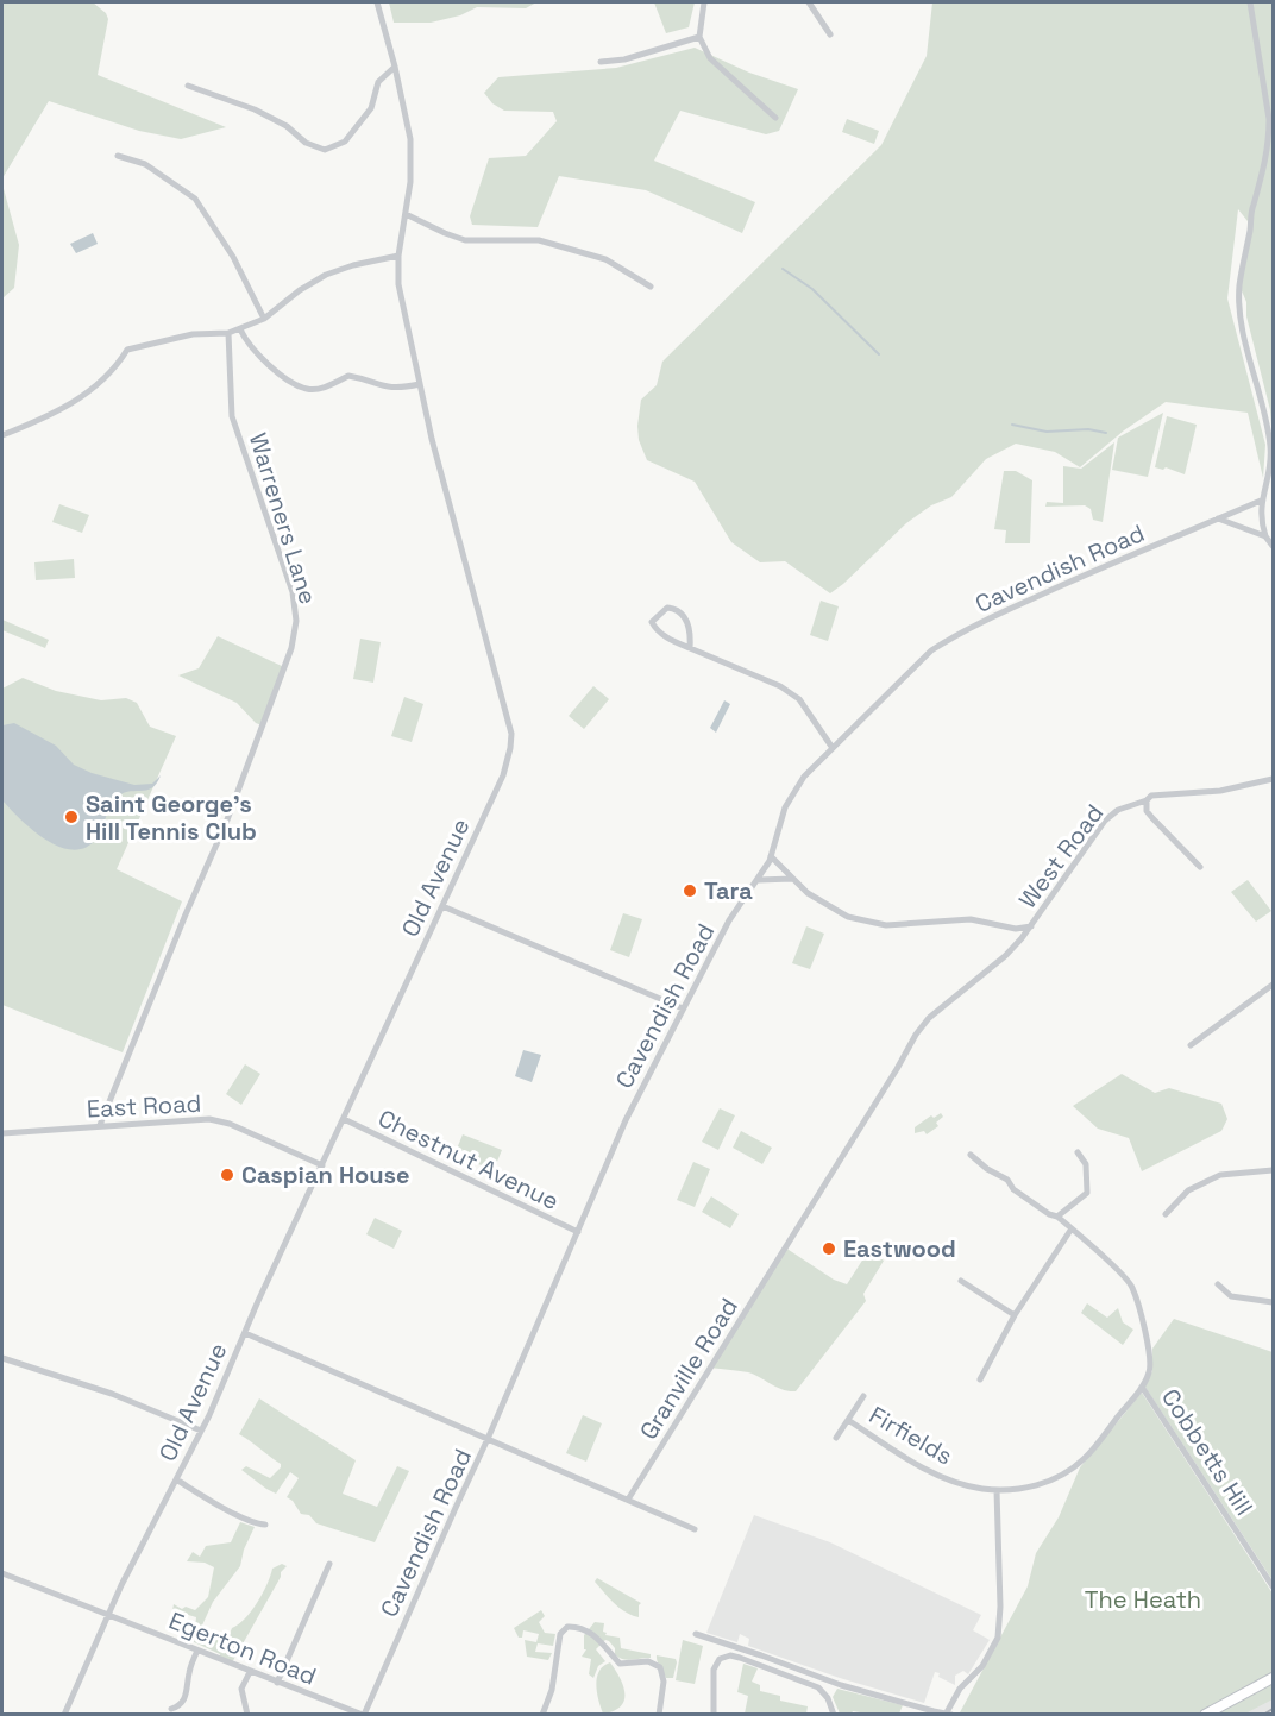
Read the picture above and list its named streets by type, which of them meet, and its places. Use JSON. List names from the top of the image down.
{
  "streets": {
    "street": [
      "Warreners Lane",
      "Cavendish Road",
      "West Road",
      "Old Avenue",
      "East Road",
      "Chestnut Avenue",
      "Granville Road",
      "Firfields",
      "Cobbetts Hill",
      "Egerton Road"
    ]
  },
  "crossings": [
    ["Warreners Lane", "East Road"],
    ["Cavendish Road", "West Road"],
    ["Cavendish Road", "Chestnut Avenue"],
    ["Cavendish Road", "Egerton Road"],
    ["West Road", "Granville Road"],
    ["Old Avenue", "East Road"],
    ["Old Avenue", "Chestnut Avenue"],
    ["Old Avenue", "Egerton Road"],
    ["Firfields", "Cobbetts Hill"]
  ],
  "parks": ["The Heath"],
  "places": [
    "Saint George's Hill Tennis Club",
    "Tara",
    "Caspian House",
    "Eastwood"
  ]
}
